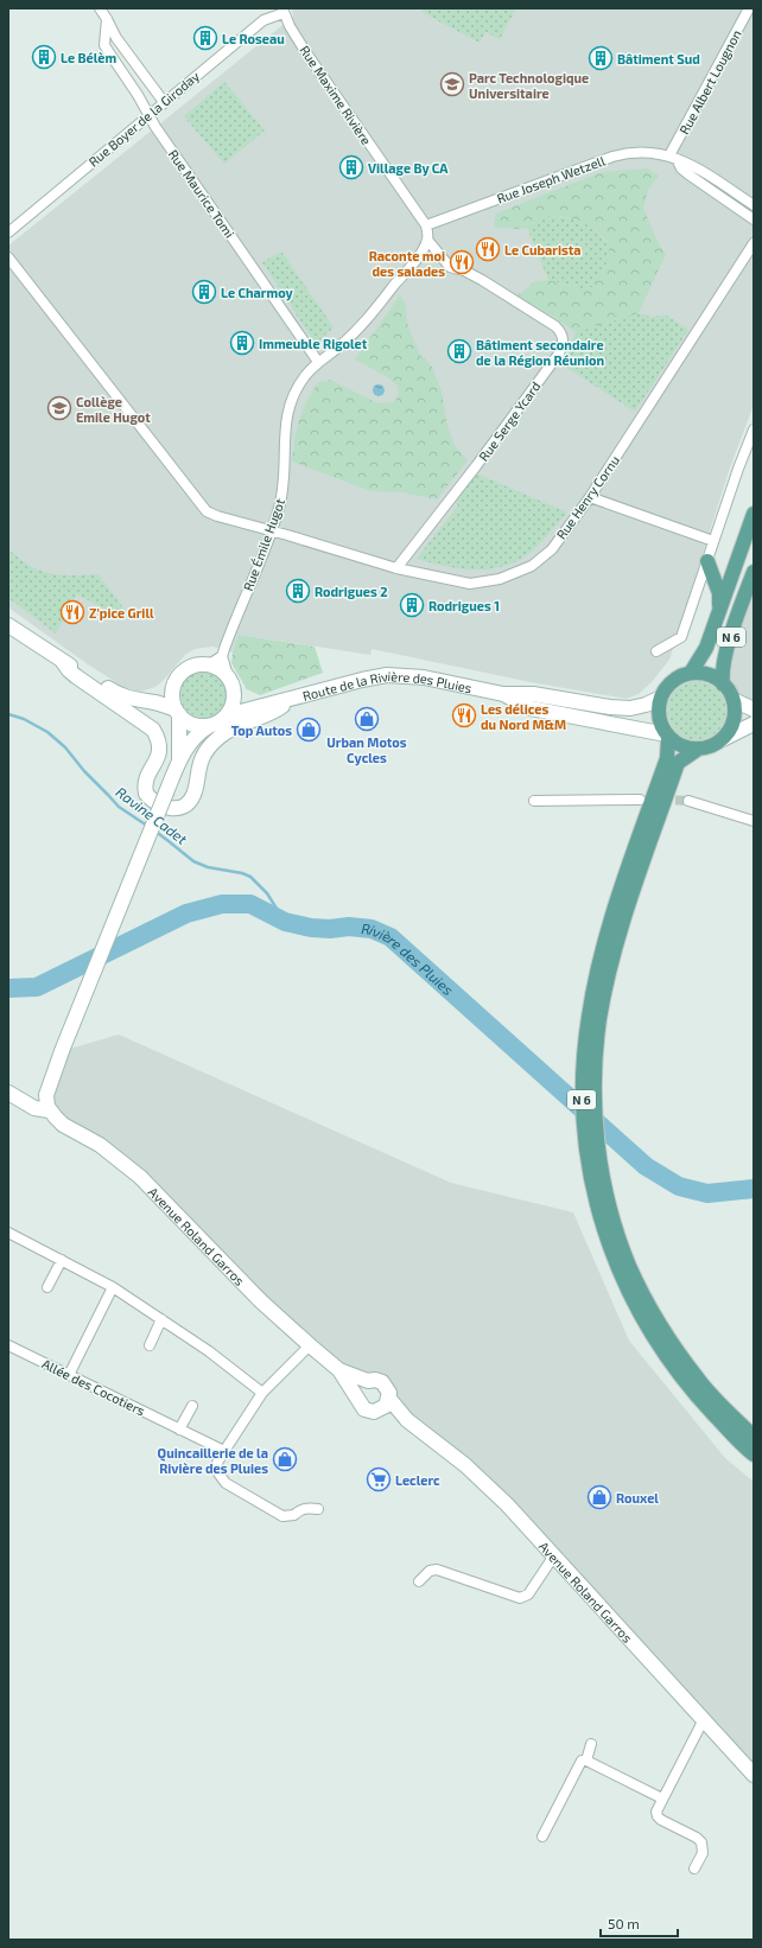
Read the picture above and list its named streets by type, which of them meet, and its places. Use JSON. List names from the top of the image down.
{
  "streets": {
    "main road": ["N 6", "Route de la Rivière des Pluies", "Avenue Roland Garros"],
    "street": [
      "Rue Albert Lougnon",
      "Rue Maxime Rivière",
      "Rue Boyer de la Giroday",
      "Rue Joseph Wetzell",
      "Rue Maurice Tomi",
      "Rue Serge Ycard",
      "Rue Henry Cornu",
      "Rue Émile Hugot",
      "Allée des Cocotiers"
    ]
  },
  "crossings": [
    ["Rue Albert Lougnon", "Rue Joseph Wetzell"],
    ["Rue Maxime Rivière", "Rue Boyer de la Giroday"],
    ["Rue Maxime Rivière", "Rue Joseph Wetzell"],
    ["Rue Boyer de la Giroday", "Rue Maurice Tomi"],
    ["Rue Maurice Tomi", "Rue Émile Hugot"],
    ["Rue Serge Ycard", "Rue Henry Cornu"],
    ["Rue Serge Ycard", "Rue Émile Hugot"],
    ["Rue Henry Cornu", "Rue Émile Hugot"],
    ["N 6", "Route de la Rivière des Pluies"]
  ],
  "water": ["Ravine Cadet", "Rivière des Pluies"],
  "places": {
    "building": [
      "Le Roseau",
      "Le Bélèm",
      "Bâtiment Sud",
      "Village By CA",
      "Le Charmoy",
      "Immeuble Rigolet",
      "Bâtiment secondaire de la Région Réunion",
      "Rodrigues 2",
      "Rodrigues 1"
    ],
    "school or university": ["Parc Technologique Universitaire", "Collège Emile Hugot"],
    "restaurant": [
      "Le Cubarista",
      "Raconte moi des salades",
      "Z'pice Grill",
      "Les délices du Nord M&M"
    ],
    "shop": [
      "Urban Motos Cycles",
      "Top Autos",
      "Quincaillerie de la Rivière des Pluies",
      "Rouxel"
    ],
    "supermarket": ["Leclerc"]
  },
  "scale_bar": "50 m"
}
